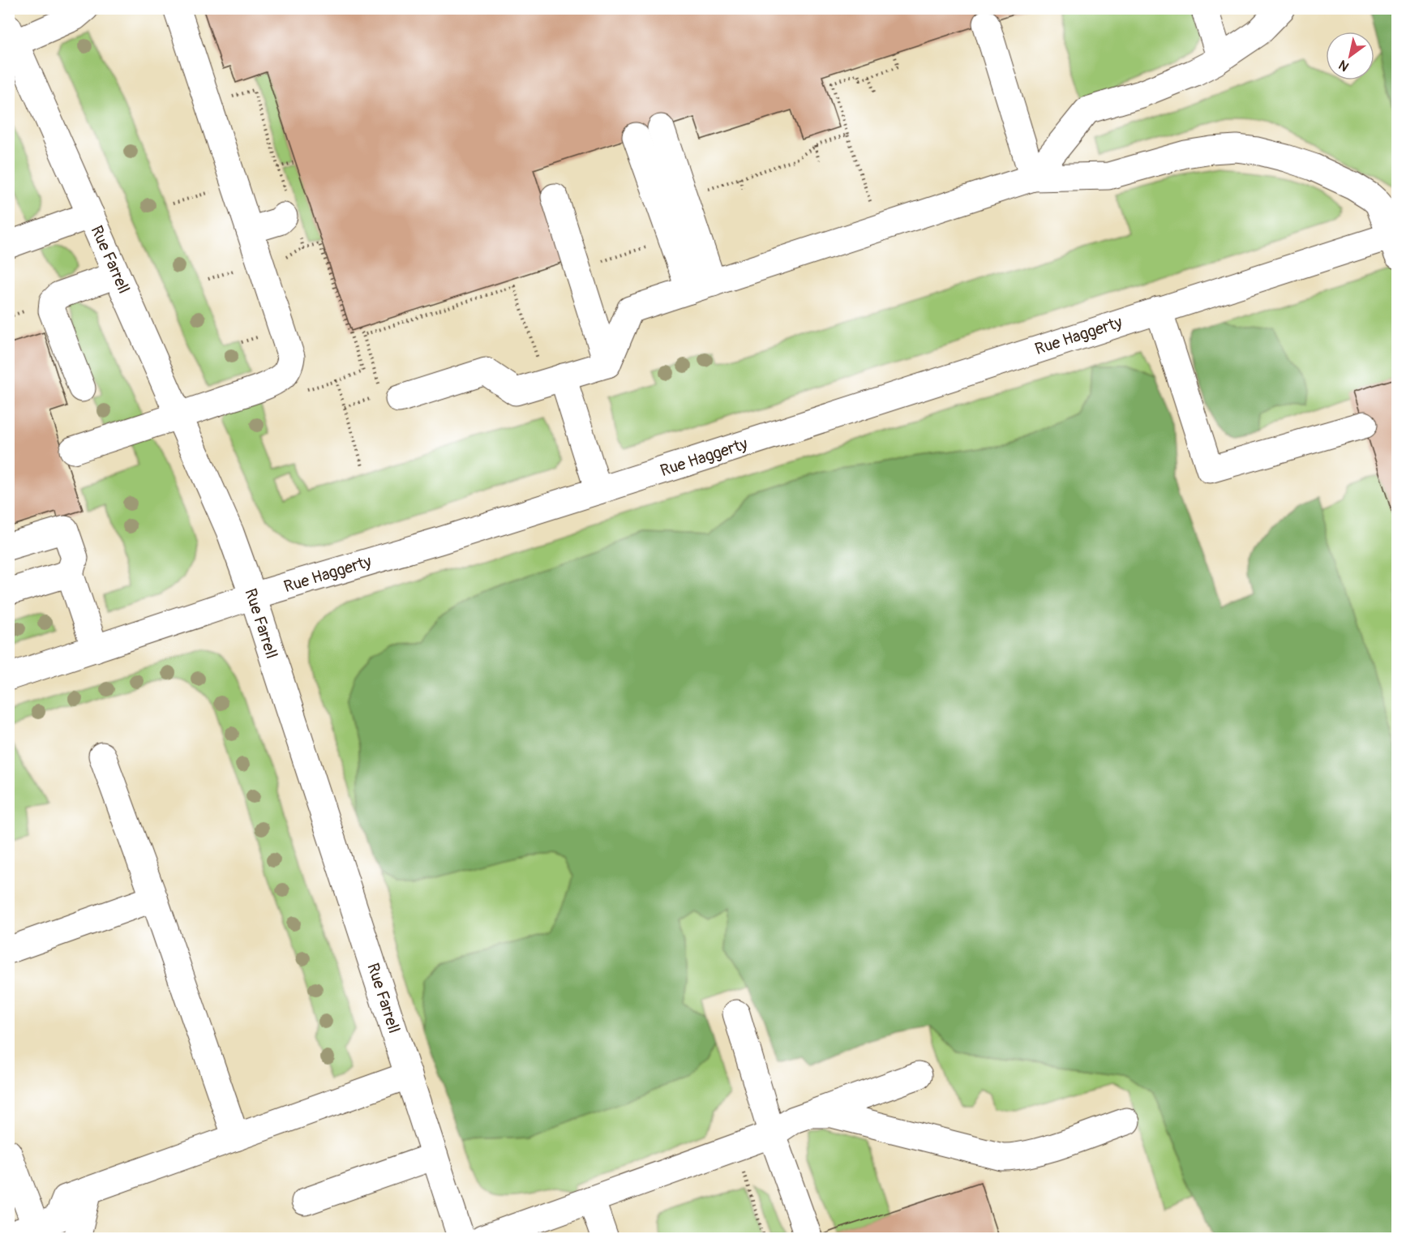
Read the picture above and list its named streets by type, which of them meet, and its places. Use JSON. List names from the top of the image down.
{
  "streets": {
    "street": ["Rue Farrell", "Rue Haggerty"]
  },
  "crossings": [
    ["Rue Farrell", "Rue Haggerty"]
  ],
  "north": "bottom left"
}
